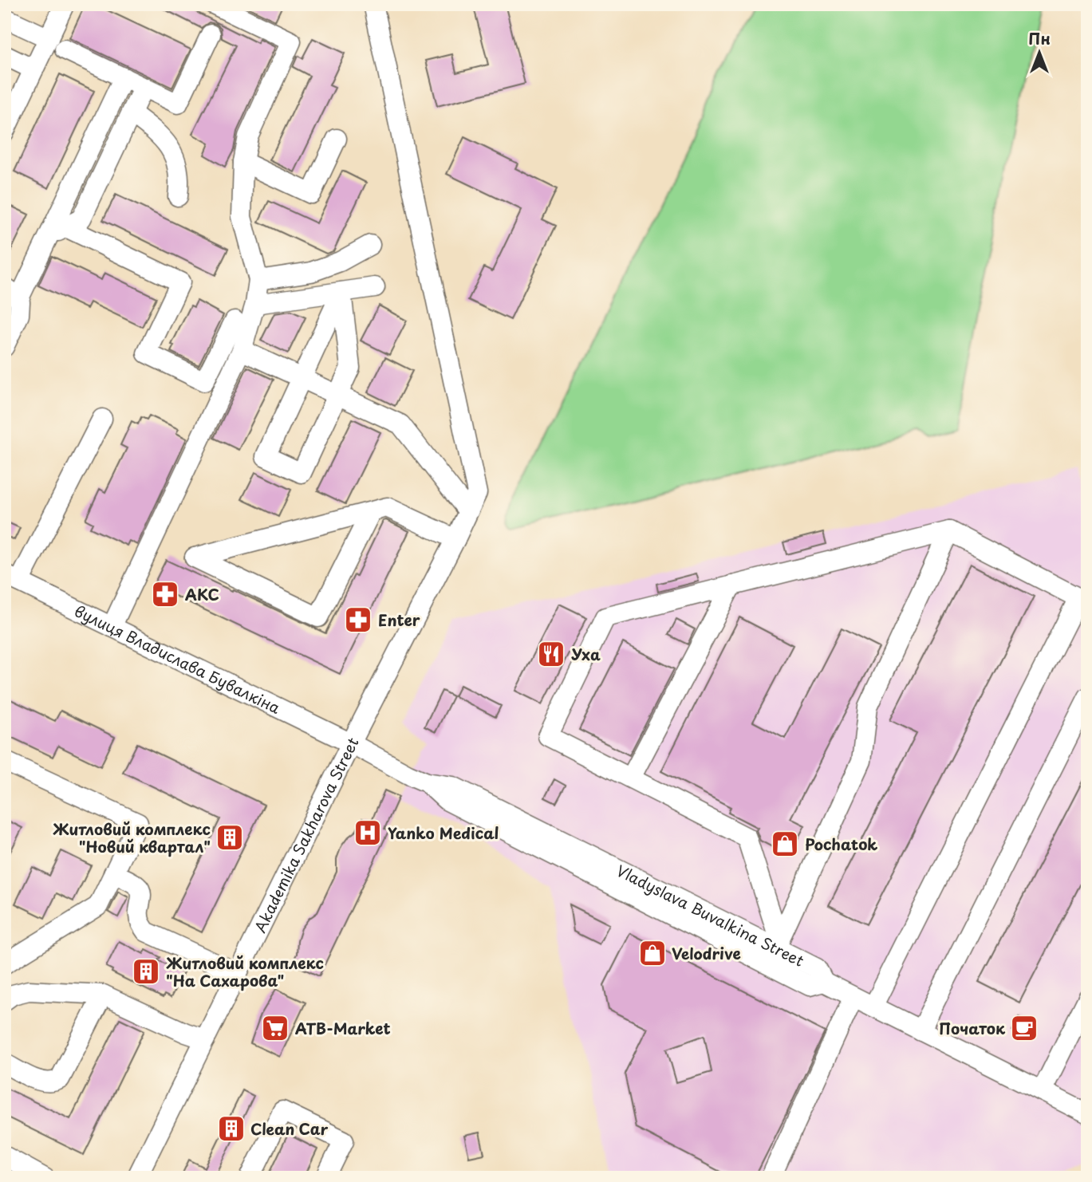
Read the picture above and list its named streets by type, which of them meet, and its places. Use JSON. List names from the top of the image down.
{
  "streets": {
    "street": ["вулиця Владислава Бувалкіна", "Akademika Sakharova Street", "Vladyslava Buvalkina Street"]
  },
  "crossings": [
    ["вулиця Владислава Бувалкіна", "Akademika Sakharova Street"],
    ["вулиця Владислава Бувалкіна", "Vladyslava Buvalkina Street"],
    ["Akademika Sakharova Street", "Vladyslava Buvalkina Street"]
  ],
  "places": {
    "pharmacy": ["АКС", "Enter"],
    "restaurant": ["Уха"],
    "hospital": ["Yanko Medical"],
    "building": ["Житловий комплекс \"Новий квартал\"", "Житловий комплекс \"На Сахарова\"", "Clean Car"],
    "shop": ["Pochatok", "Velodrive"],
    "supermarket": ["ATB-Market"],
    "cafe": ["Початок"]
  },
  "north": "top"
}
